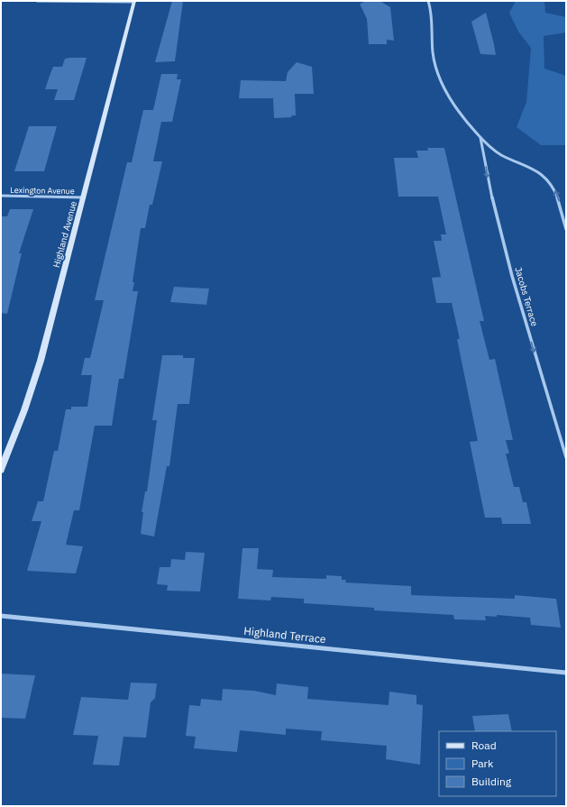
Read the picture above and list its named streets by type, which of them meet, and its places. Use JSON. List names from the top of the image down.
{
  "streets": {
    "street": [
      "Lexington Avenue",
      "Highland Avenue",
      "Jacobs Terrace",
      "Highland Terrace"
    ]
  },
  "crossings": [
    ["Lexington Avenue", "Highland Avenue"]
  ],
  "legend": ["Road", "Park", "Building"]
}
